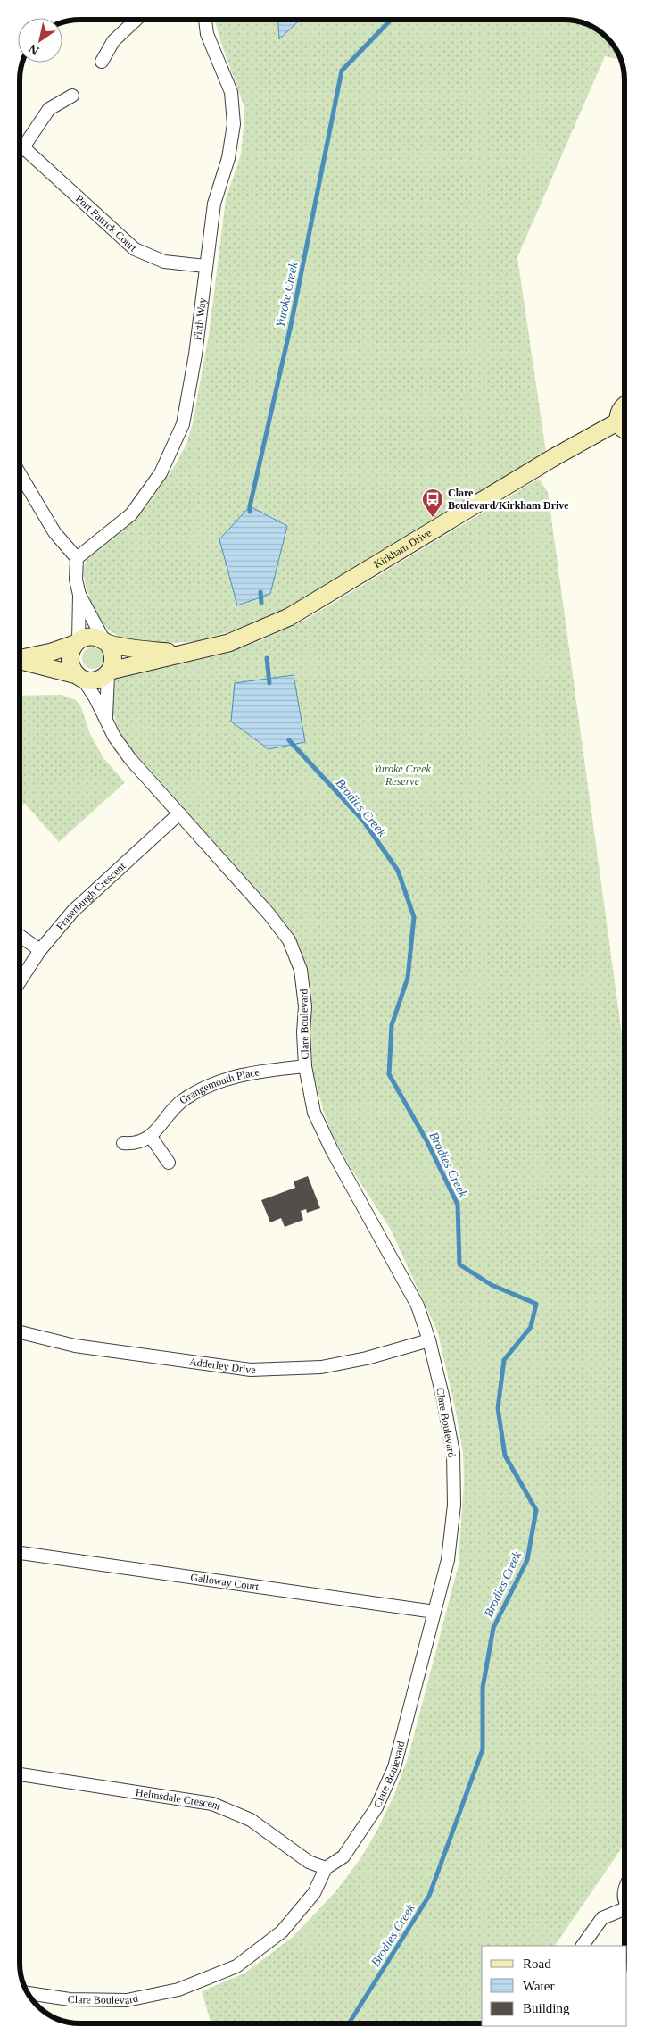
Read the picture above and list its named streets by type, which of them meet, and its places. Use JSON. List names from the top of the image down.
{
  "streets": {
    "street": [
      "Port Patrick Court",
      "Firth Way",
      "Kirkham Drive",
      "Fraserburgh Crescent",
      "Clare Boulevard",
      "Grangemouth Place",
      "Adderley Drive",
      "Galloway Court",
      "Helmsdale Crescent"
    ]
  },
  "crossings": [
    ["Port Patrick Court", "Firth Way"],
    ["Kirkham Drive", "Clare Boulevard"],
    ["Fraserburgh Crescent", "Clare Boulevard"],
    ["Clare Boulevard", "Grangemouth Place"],
    ["Clare Boulevard", "Adderley Drive"],
    ["Clare Boulevard", "Galloway Court"],
    ["Clare Boulevard", "Helmsdale Crescent"]
  ],
  "water": ["Yuroke Creek", "Brodies Creek"],
  "parks": ["Yuroke Creek Reserve"],
  "places": {
    "bus stop": ["Clare Boulevard/Kirkham Drive"]
  },
  "legend": ["Road", "Water", "Building"],
  "north": "bottom left"
}
